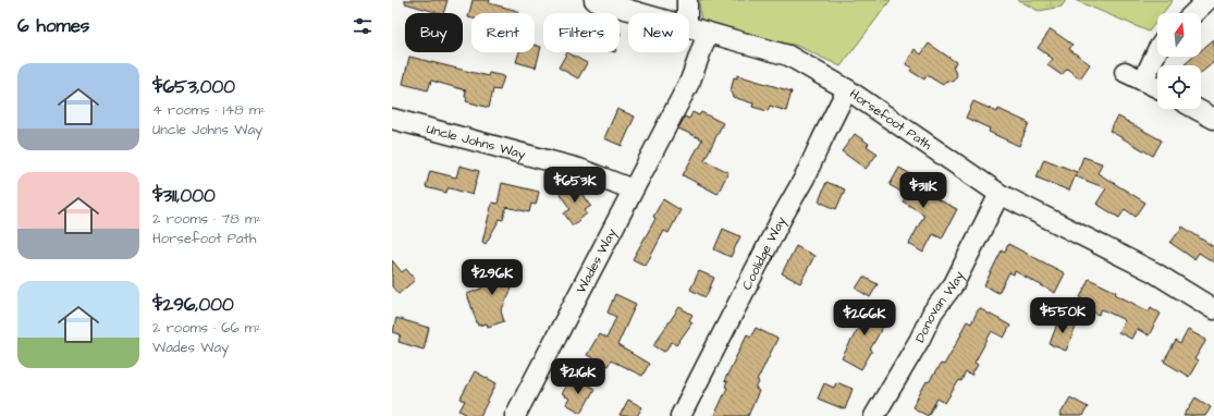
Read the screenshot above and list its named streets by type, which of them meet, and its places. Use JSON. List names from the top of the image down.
{
  "streets": {
    "street": [
      "Horsefoot Path",
      "Uncle Johns Way",
      "Coolidge Way",
      "Wades Way",
      "Donovan Way"
    ]
  },
  "crossings": [
    ["Horsefoot Path", "Coolidge Way"],
    ["Horsefoot Path", "Wades Way"],
    ["Horsefoot Path", "Donovan Way"],
    ["Uncle Johns Way", "Wades Way"]
  ],
  "north": "top",
  "page": {
    "heading": "6 homes",
    "chip": [
      "Buy",
      "Rent",
      "Filters",
      "New"
    ],
    "list": [
      {
        "name": "$653,000",
        "note": "4 rooms · 148 m² · Uncle Johns Way"
      },
      {
        "name": "$311,000",
        "note": "2 rooms · 78 m² · Horsefoot Path"
      },
      {
        "name": "$296,000",
        "note": "2 rooms · 66 m² · Wades Way"
      }
    ],
    "price": [
      "$653K",
      "$311K",
      "$296K",
      "$550K",
      "$266K",
      "$216K"
    ]
  }
}
